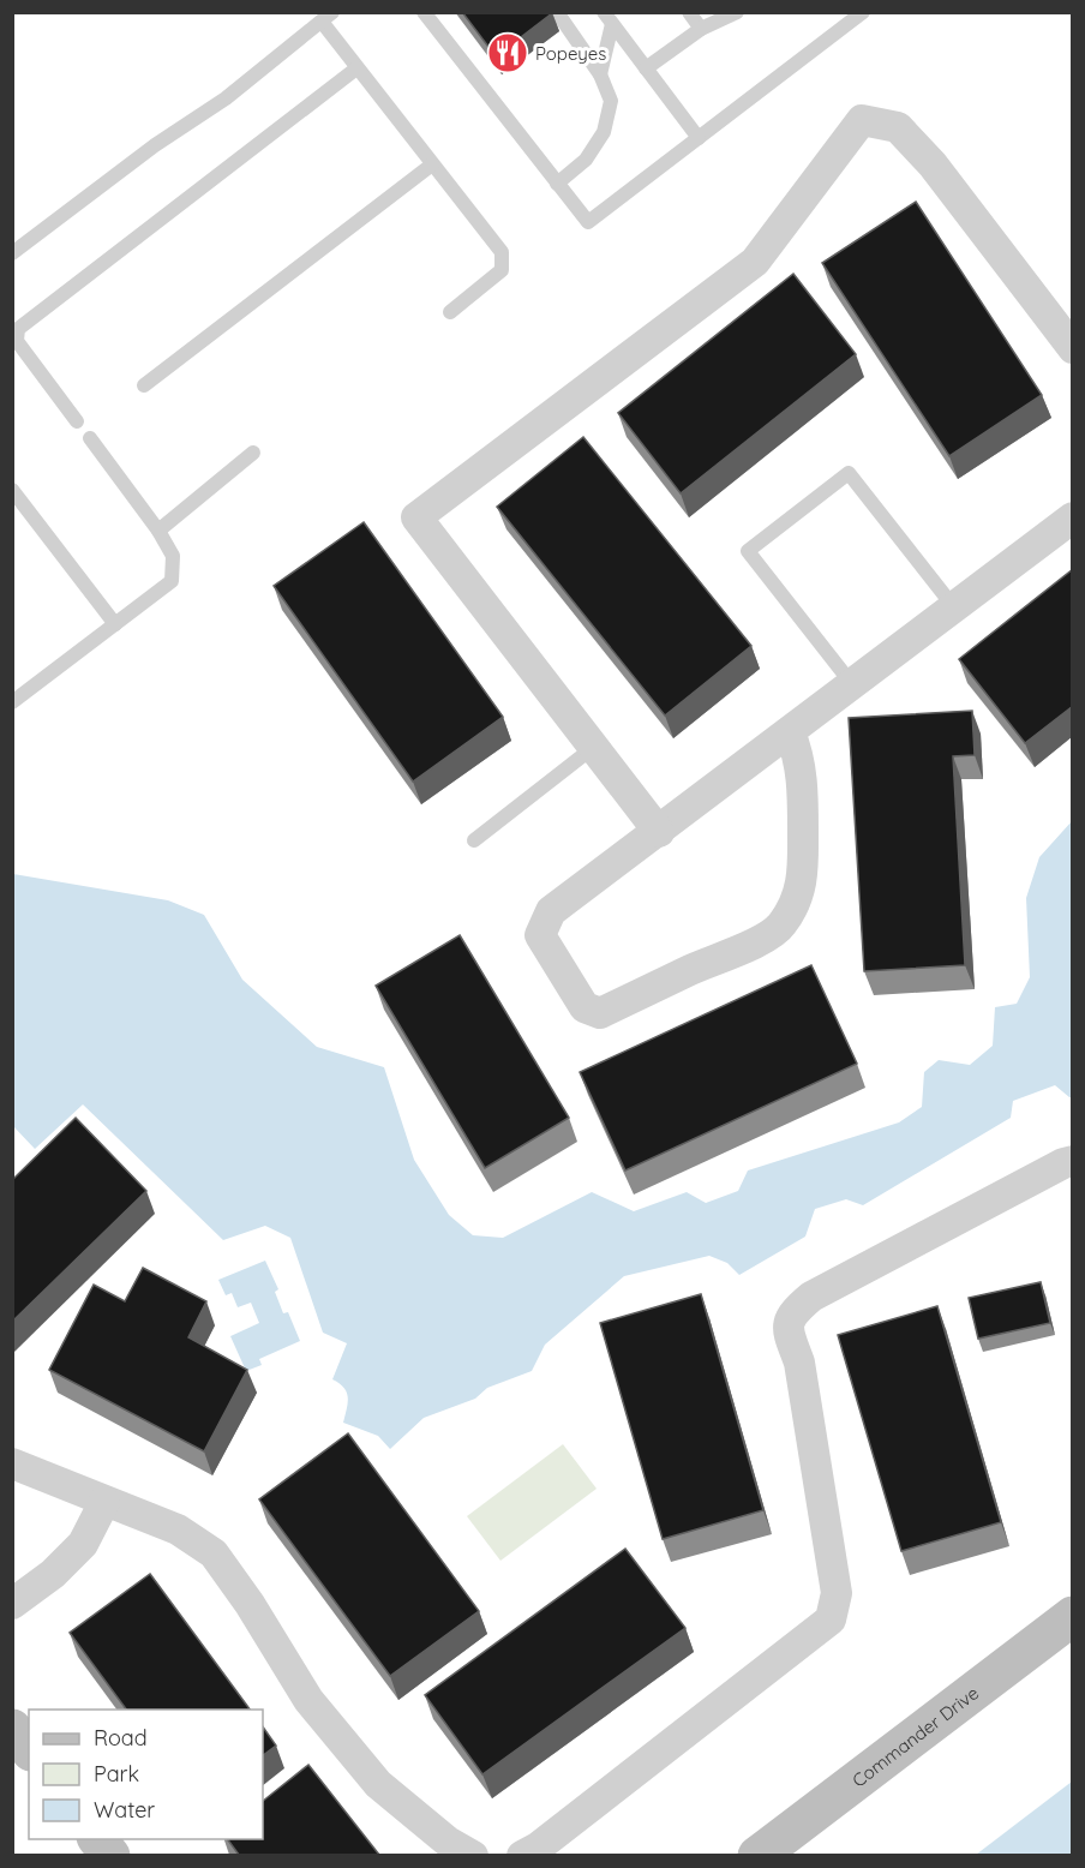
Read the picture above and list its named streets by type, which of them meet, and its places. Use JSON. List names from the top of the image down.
{
  "streets": {
    "street": ["Commander Drive"]
  },
  "places": {
    "restaurant": ["Popeyes"]
  },
  "legend": ["Road", "Park", "Water"]
}
